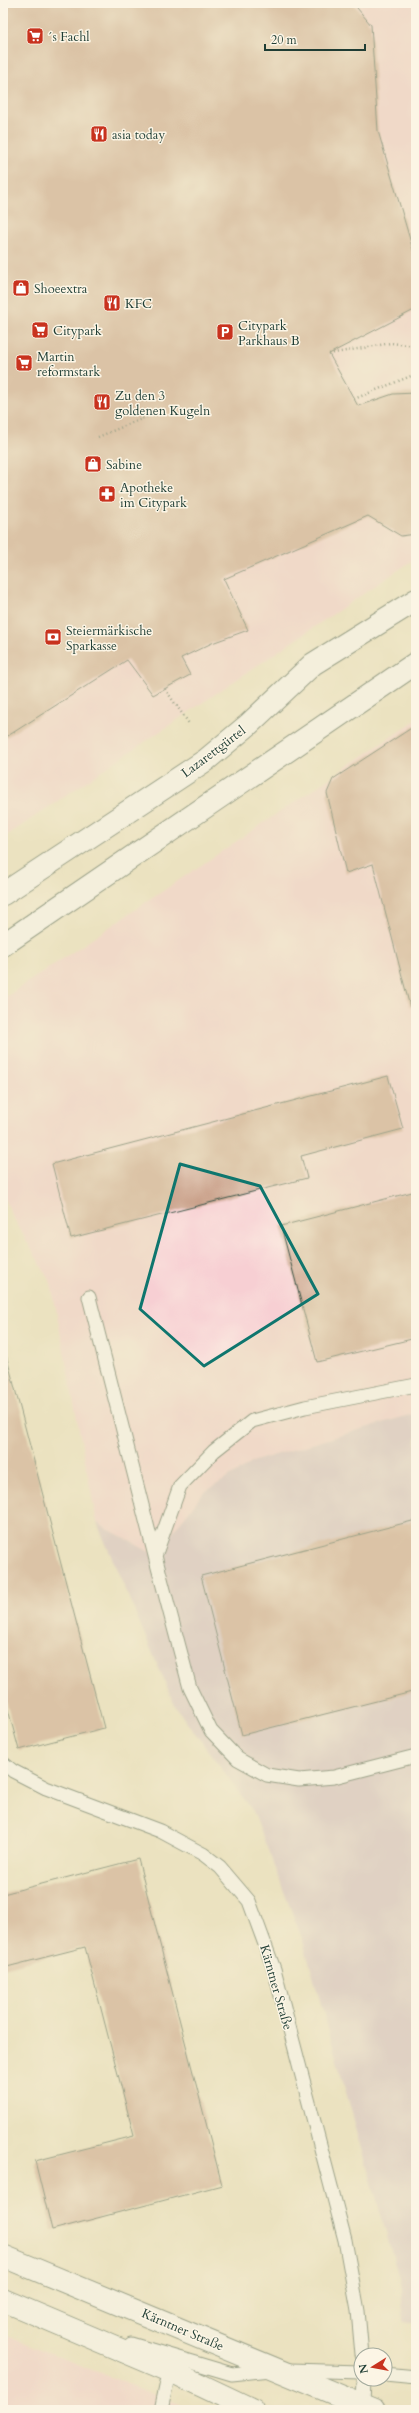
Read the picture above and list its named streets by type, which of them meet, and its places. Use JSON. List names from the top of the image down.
{
  "streets": {
    "main road": ["Lazarettgürtel", "Kärntner Straße"]
  },
  "places": {
    "supermarket": ["´s Fachl", "Citypark", "Martin reformstark"],
    "restaurant": ["asia today", "KFC", "Zu den 3 goldenen Kugeln"],
    "shop": ["Shoeextra", "Sabine"],
    "parking": ["Citypark Parkhaus B"],
    "pharmacy": ["Apotheke im Citypark"],
    "bank": ["Steiermärkische Sparkasse"]
  },
  "scale_bar": "20 m",
  "north": "left"
}
